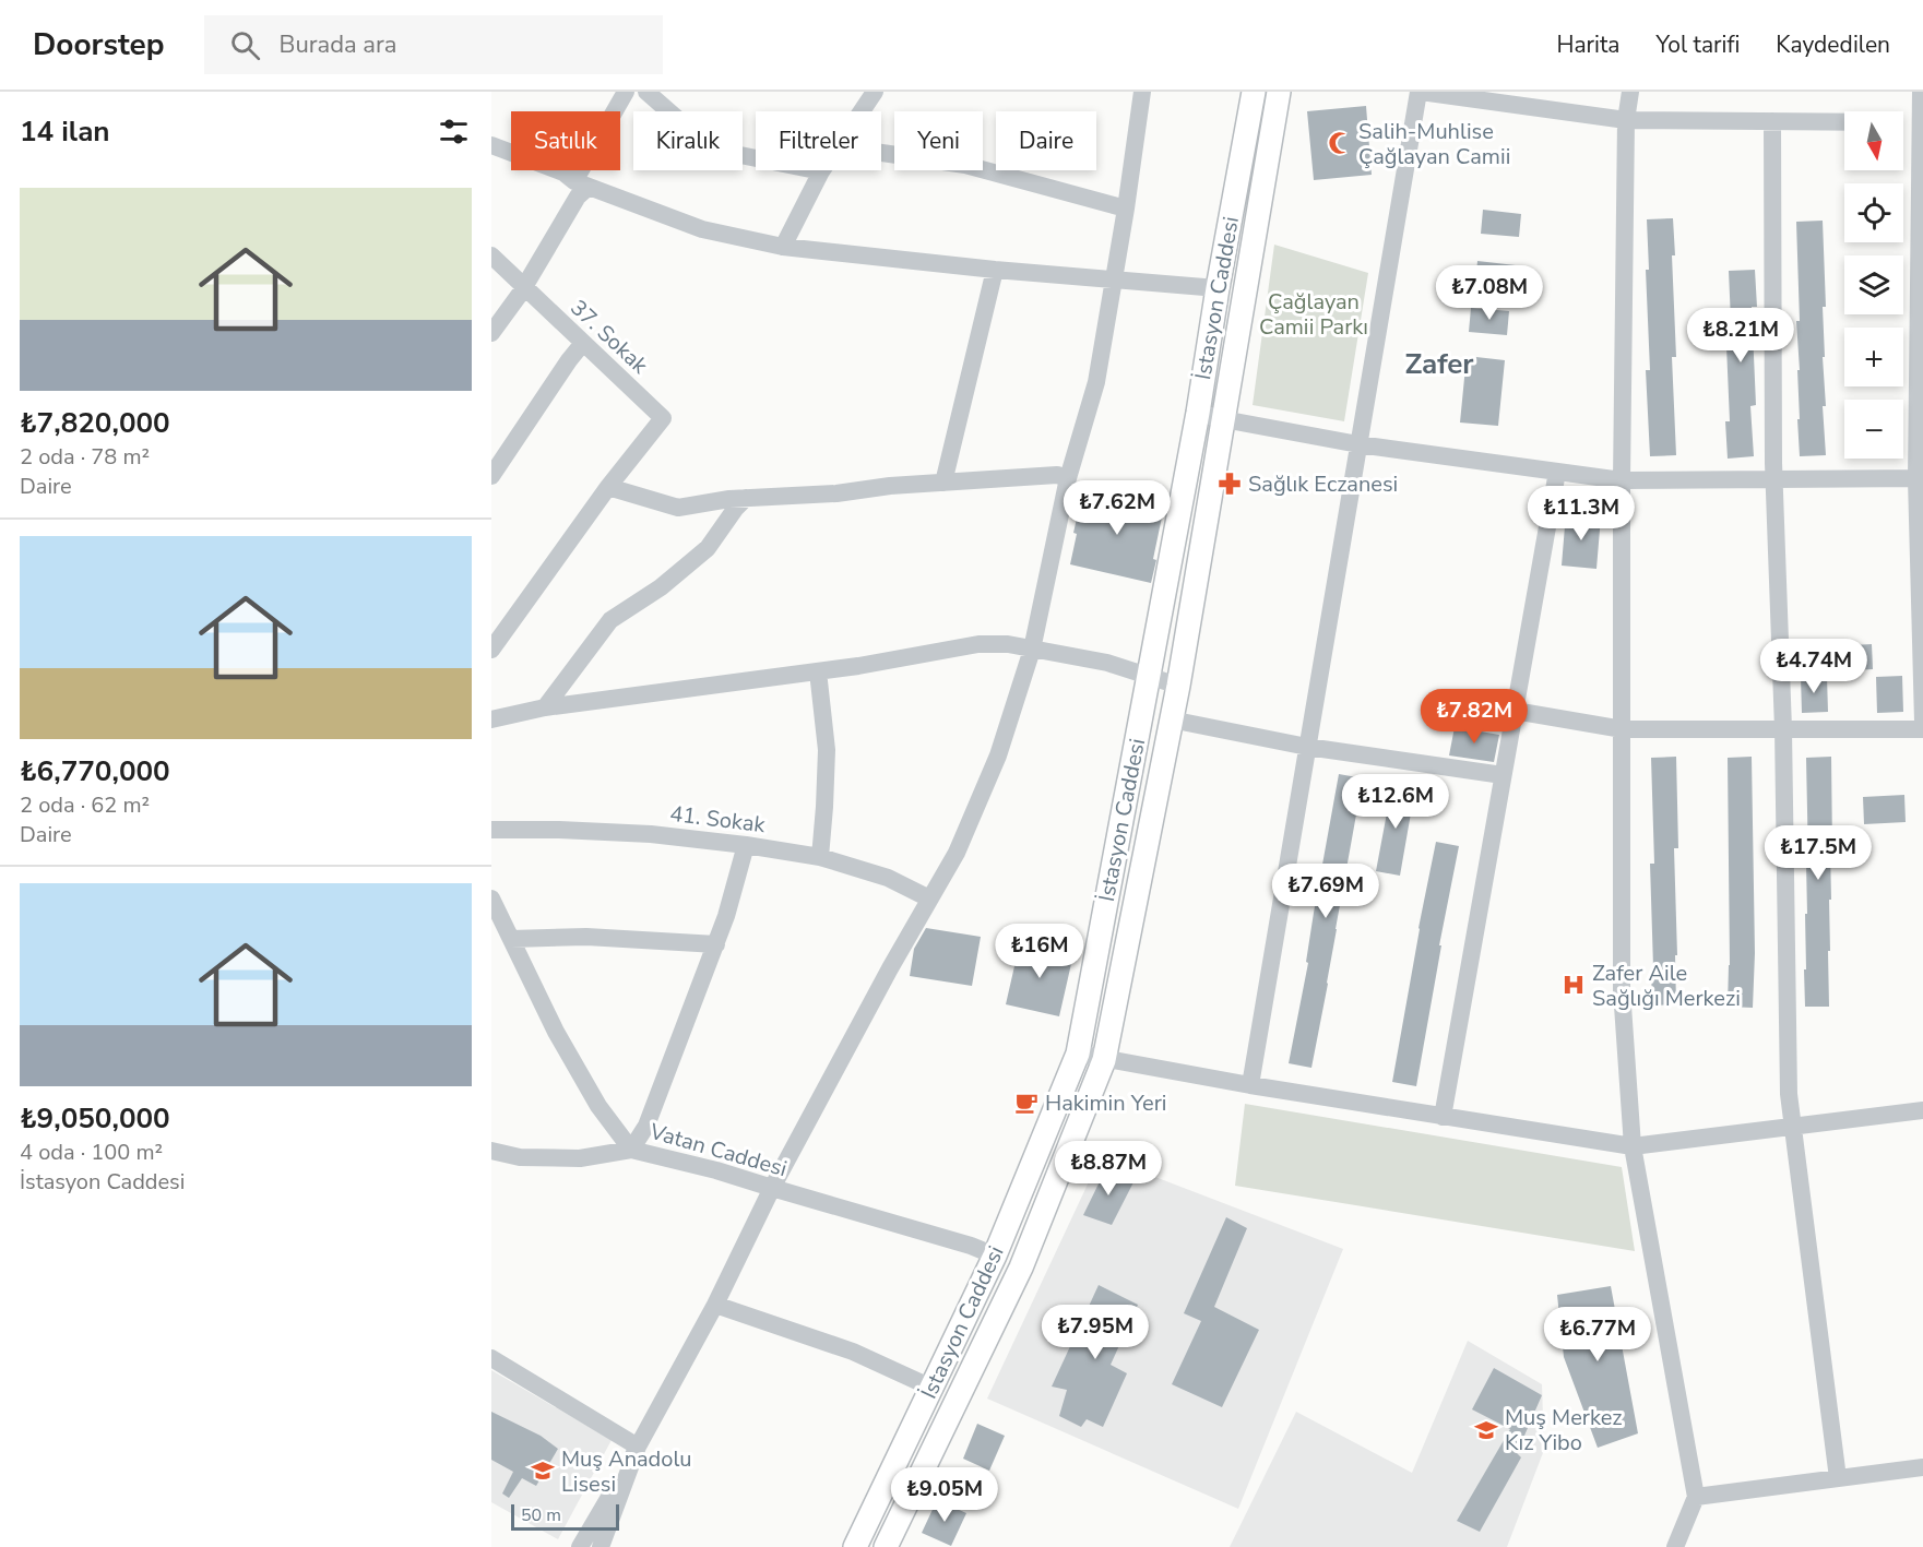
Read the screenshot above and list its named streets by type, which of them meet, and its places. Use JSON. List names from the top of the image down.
{
  "streets": {
    "main road": ["İstasyon Caddesi"],
    "street": ["37. Sokak", "41. Sokak", "Vatan Caddesi"]
  },
  "crossings": [
    ["İstasyon Caddesi", "Vatan Caddesi"]
  ],
  "districts": ["Zafer"],
  "parks": ["Çağlayan Camii Parkı"],
  "places": {
    "mosque": ["Salih-Muhlise Çağlayan Camii"],
    "pharmacy": ["Sağlık Eczanesi"],
    "hospital": ["Zafer Aile Sağlığı Merkezi"],
    "cafe": ["Hakimin Yeri"],
    "school or university": ["Muş Merkez Kız Yibo", "Muş Anadolu Lisesi"]
  },
  "scale_bar": "50 m",
  "north": "bottom",
  "page": {
    "header": "Doorstep",
    "search": "Burada ara",
    "nav": ["Harita", "Yol tarifi", "Kaydedilen"],
    "heading": "14 ilan",
    "map_buttons": ["+", "−"],
    "chip": [
      "Satılık",
      "Kiralık",
      "Filtreler",
      "Yeni",
      "Daire"
    ],
    "list": [
      {
        "name": "₺7,820,000",
        "note": "2 oda · 78 m² · Daire"
      },
      {
        "name": "₺6,770,000",
        "note": "2 oda · 62 m² · Daire"
      },
      {
        "name": "₺9,050,000",
        "note": "4 oda · 100 m² · İstasyon Caddesi"
      }
    ],
    "price": [
      "₺7.08M",
      "₺8.21M",
      "₺7.62M",
      "₺11.3M",
      "₺4.74M",
      "₺7.82M",
      "₺12.6M",
      "₺17.5M",
      "₺7.69M",
      "₺16M",
      "₺8.87M",
      "₺7.95M",
      "₺6.77M",
      "₺9.05M"
    ],
    "scale": "50 m"
  }
}
